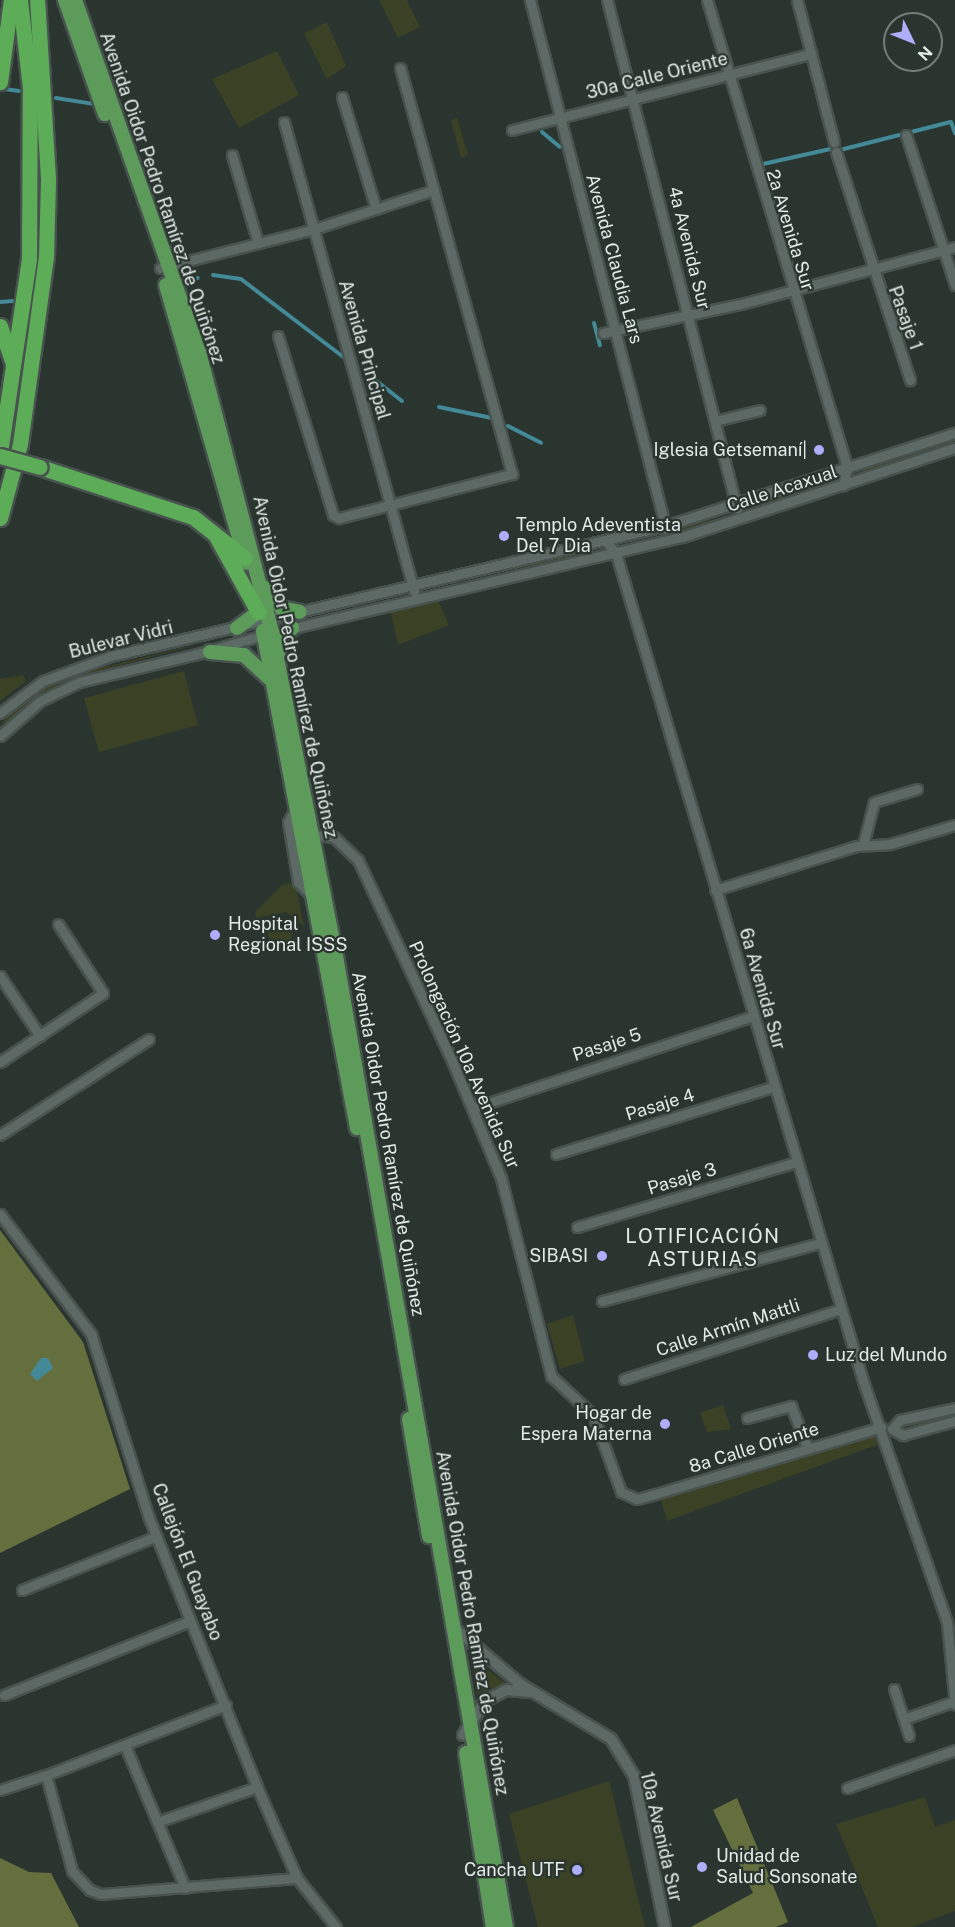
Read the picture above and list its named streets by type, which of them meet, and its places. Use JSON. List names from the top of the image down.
{
  "streets": {
    "main road": ["Avenida Oidor Pedro Ramírez de Quiñónez"],
    "street": [
      "30a Calle Oriente",
      "2a Avenida Sur",
      "4a Avenida Sur",
      "Avenida Claudia Lars",
      "Pasaje 1",
      "Avenida Principal",
      "Calle Acaxual",
      "Bulevar Vidri",
      "6a Avenida Sur",
      "Pasaje 5",
      "Prolongación 10a Avenida Sur",
      "Pasaje 4",
      "Pasaje 3",
      "Calle Armín Mattli",
      "8a Calle Oriente",
      "Callejón El Guayabo",
      "10a Avenida Sur"
    ]
  },
  "crossings": [
    ["30a Calle Oriente", "2a Avenida Sur"],
    ["30a Calle Oriente", "4a Avenida Sur"],
    ["30a Calle Oriente", "Avenida Claudia Lars"],
    ["Avenida Oidor Pedro Ramírez de Quiñónez", "Calle Acaxual"],
    ["Avenida Oidor Pedro Ramírez de Quiñónez", "Bulevar Vidri"],
    ["Avenida Oidor Pedro Ramírez de Quiñónez", "Prolongación 10a Avenida Sur"],
    ["Avenida Oidor Pedro Ramírez de Quiñónez", "10a Avenida Sur"],
    ["2a Avenida Sur", "Calle Acaxual"],
    ["4a Avenida Sur", "Calle Acaxual"],
    ["Avenida Claudia Lars", "Calle Acaxual"],
    ["Avenida Principal", "Calle Acaxual"],
    ["Calle Acaxual", "Bulevar Vidri"],
    ["Calle Acaxual", "6a Avenida Sur"],
    ["6a Avenida Sur", "Pasaje 5"],
    ["6a Avenida Sur", "Pasaje 4"],
    ["6a Avenida Sur", "Pasaje 3"],
    ["6a Avenida Sur", "Calle Armín Mattli"],
    ["6a Avenida Sur", "8a Calle Oriente"],
    ["Pasaje 5", "Prolongación 10a Avenida Sur"],
    ["Prolongación 10a Avenida Sur", "8a Calle Oriente"]
  ],
  "districts": ["LOTIFICACIÓN ASTURIAS"],
  "places": [
    "Iglesia Getsemaní|",
    "Templo Adeventista Del 7 Dia",
    "Hospital Regional ISSS",
    "SIBASI",
    "Luz del Mundo",
    "Hogar de Espera Materna",
    "Unidad de Salud Sonsonate",
    "Cancha UTF"
  ],
  "north": "bottom right"
}
